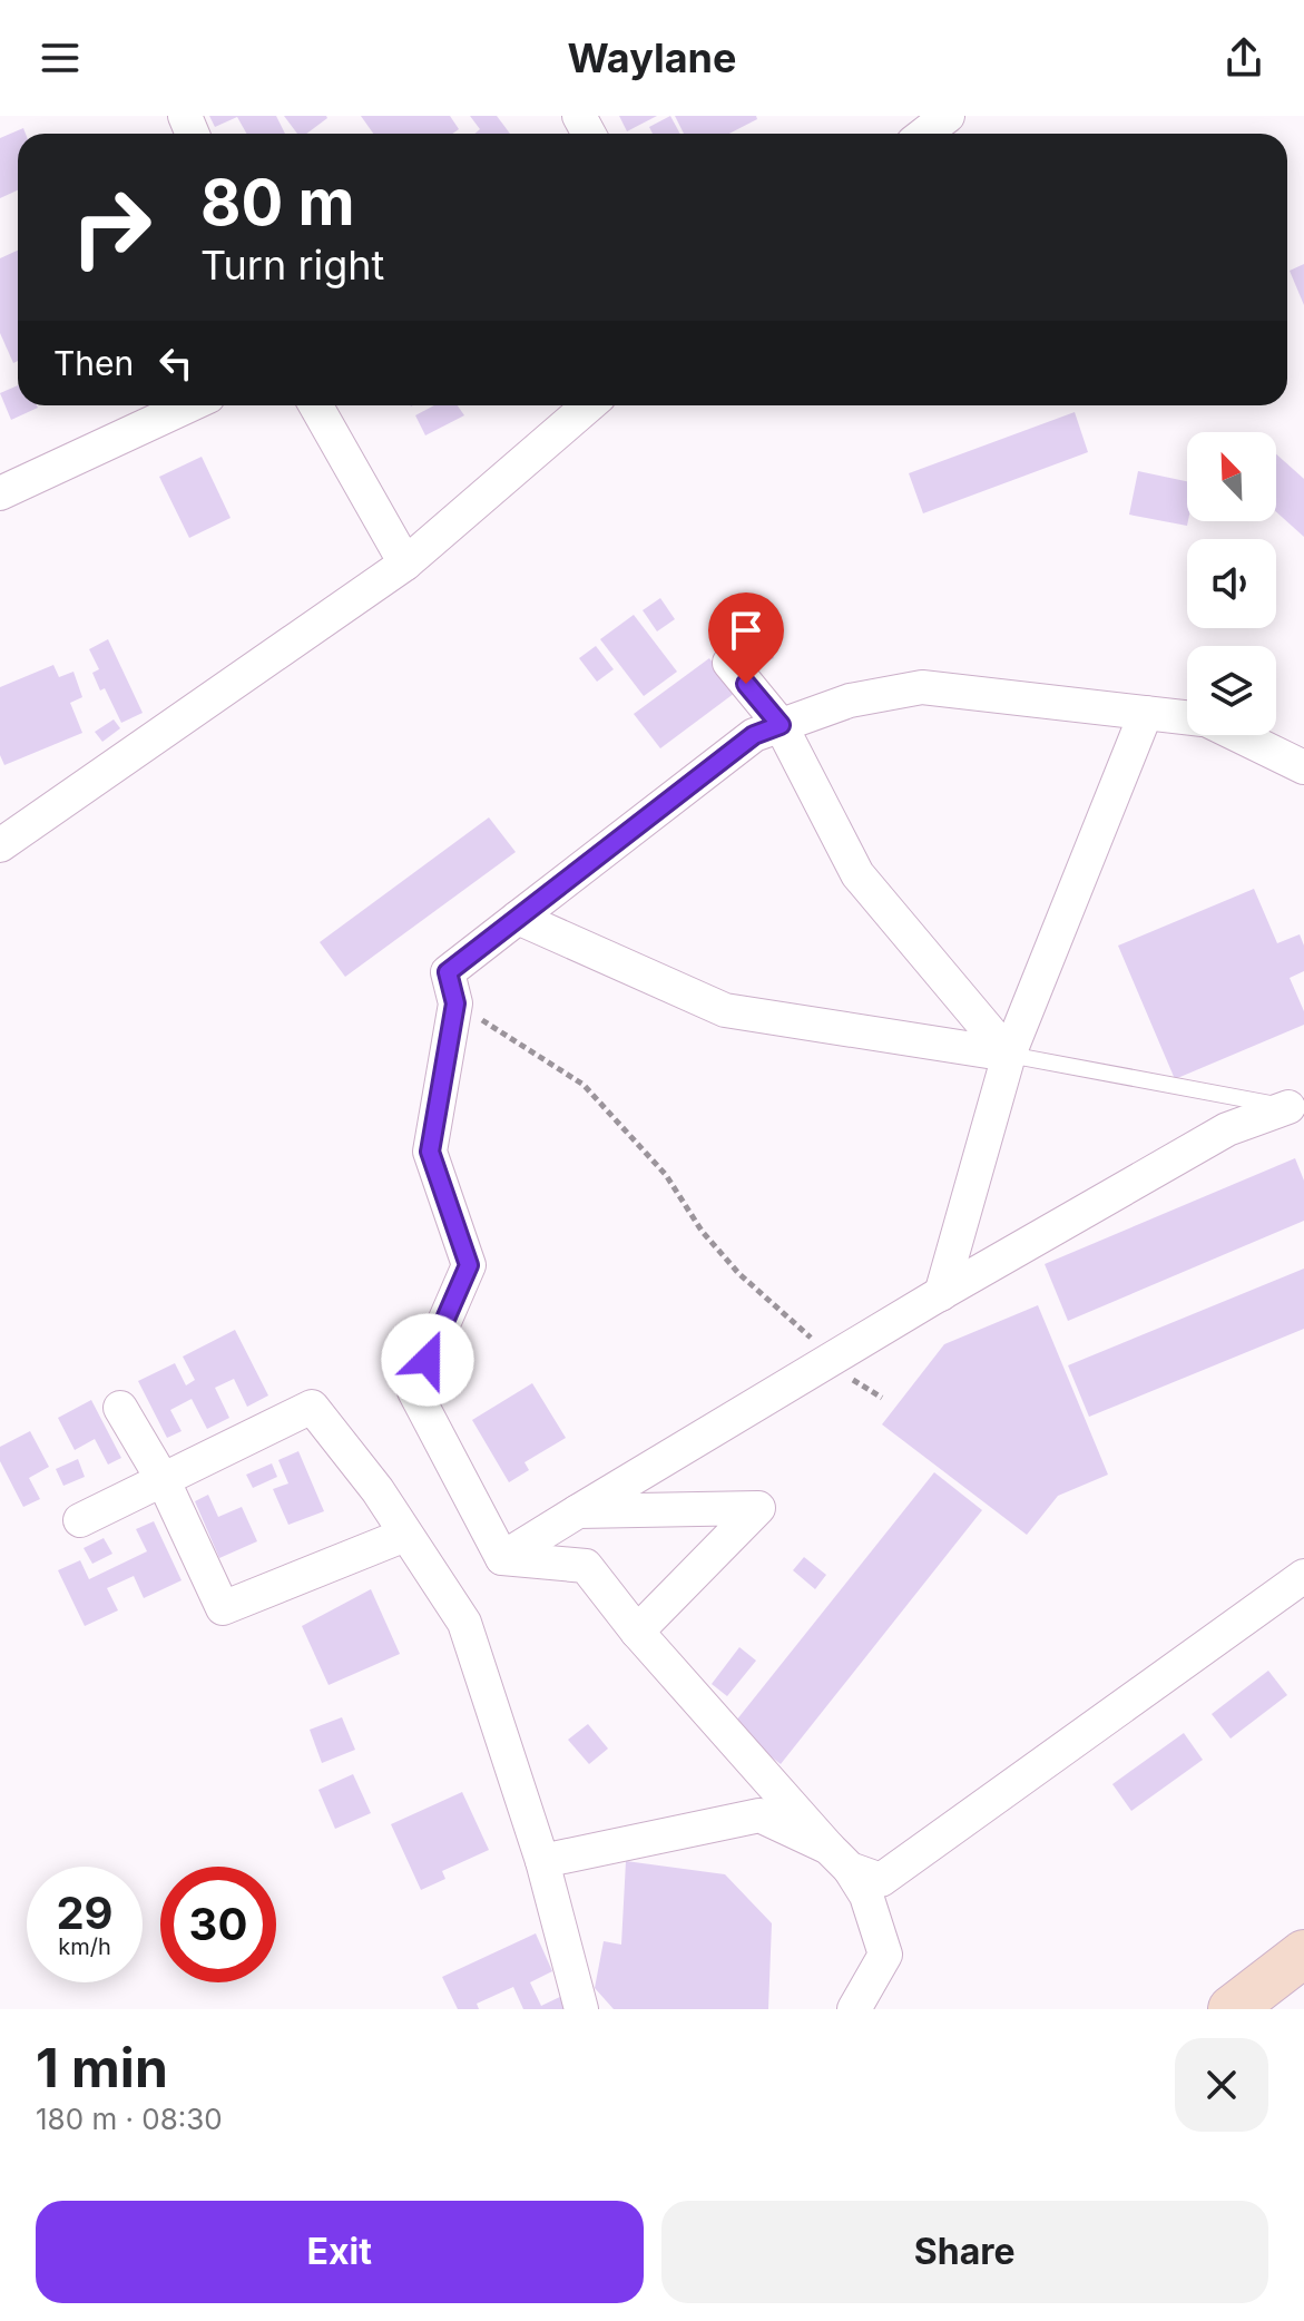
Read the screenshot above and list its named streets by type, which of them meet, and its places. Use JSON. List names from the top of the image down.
{
  "north": "top left",
  "page": {
    "header": "Waylane",
    "turn": ["80 m", "Turn right"],
    "then": "Then",
    "speed": "29 km/h",
    "limit": "30",
    "heading": ["1 min", "180 m · 08:30"],
    "buttons": ["Exit", "Share"]
  }
}
